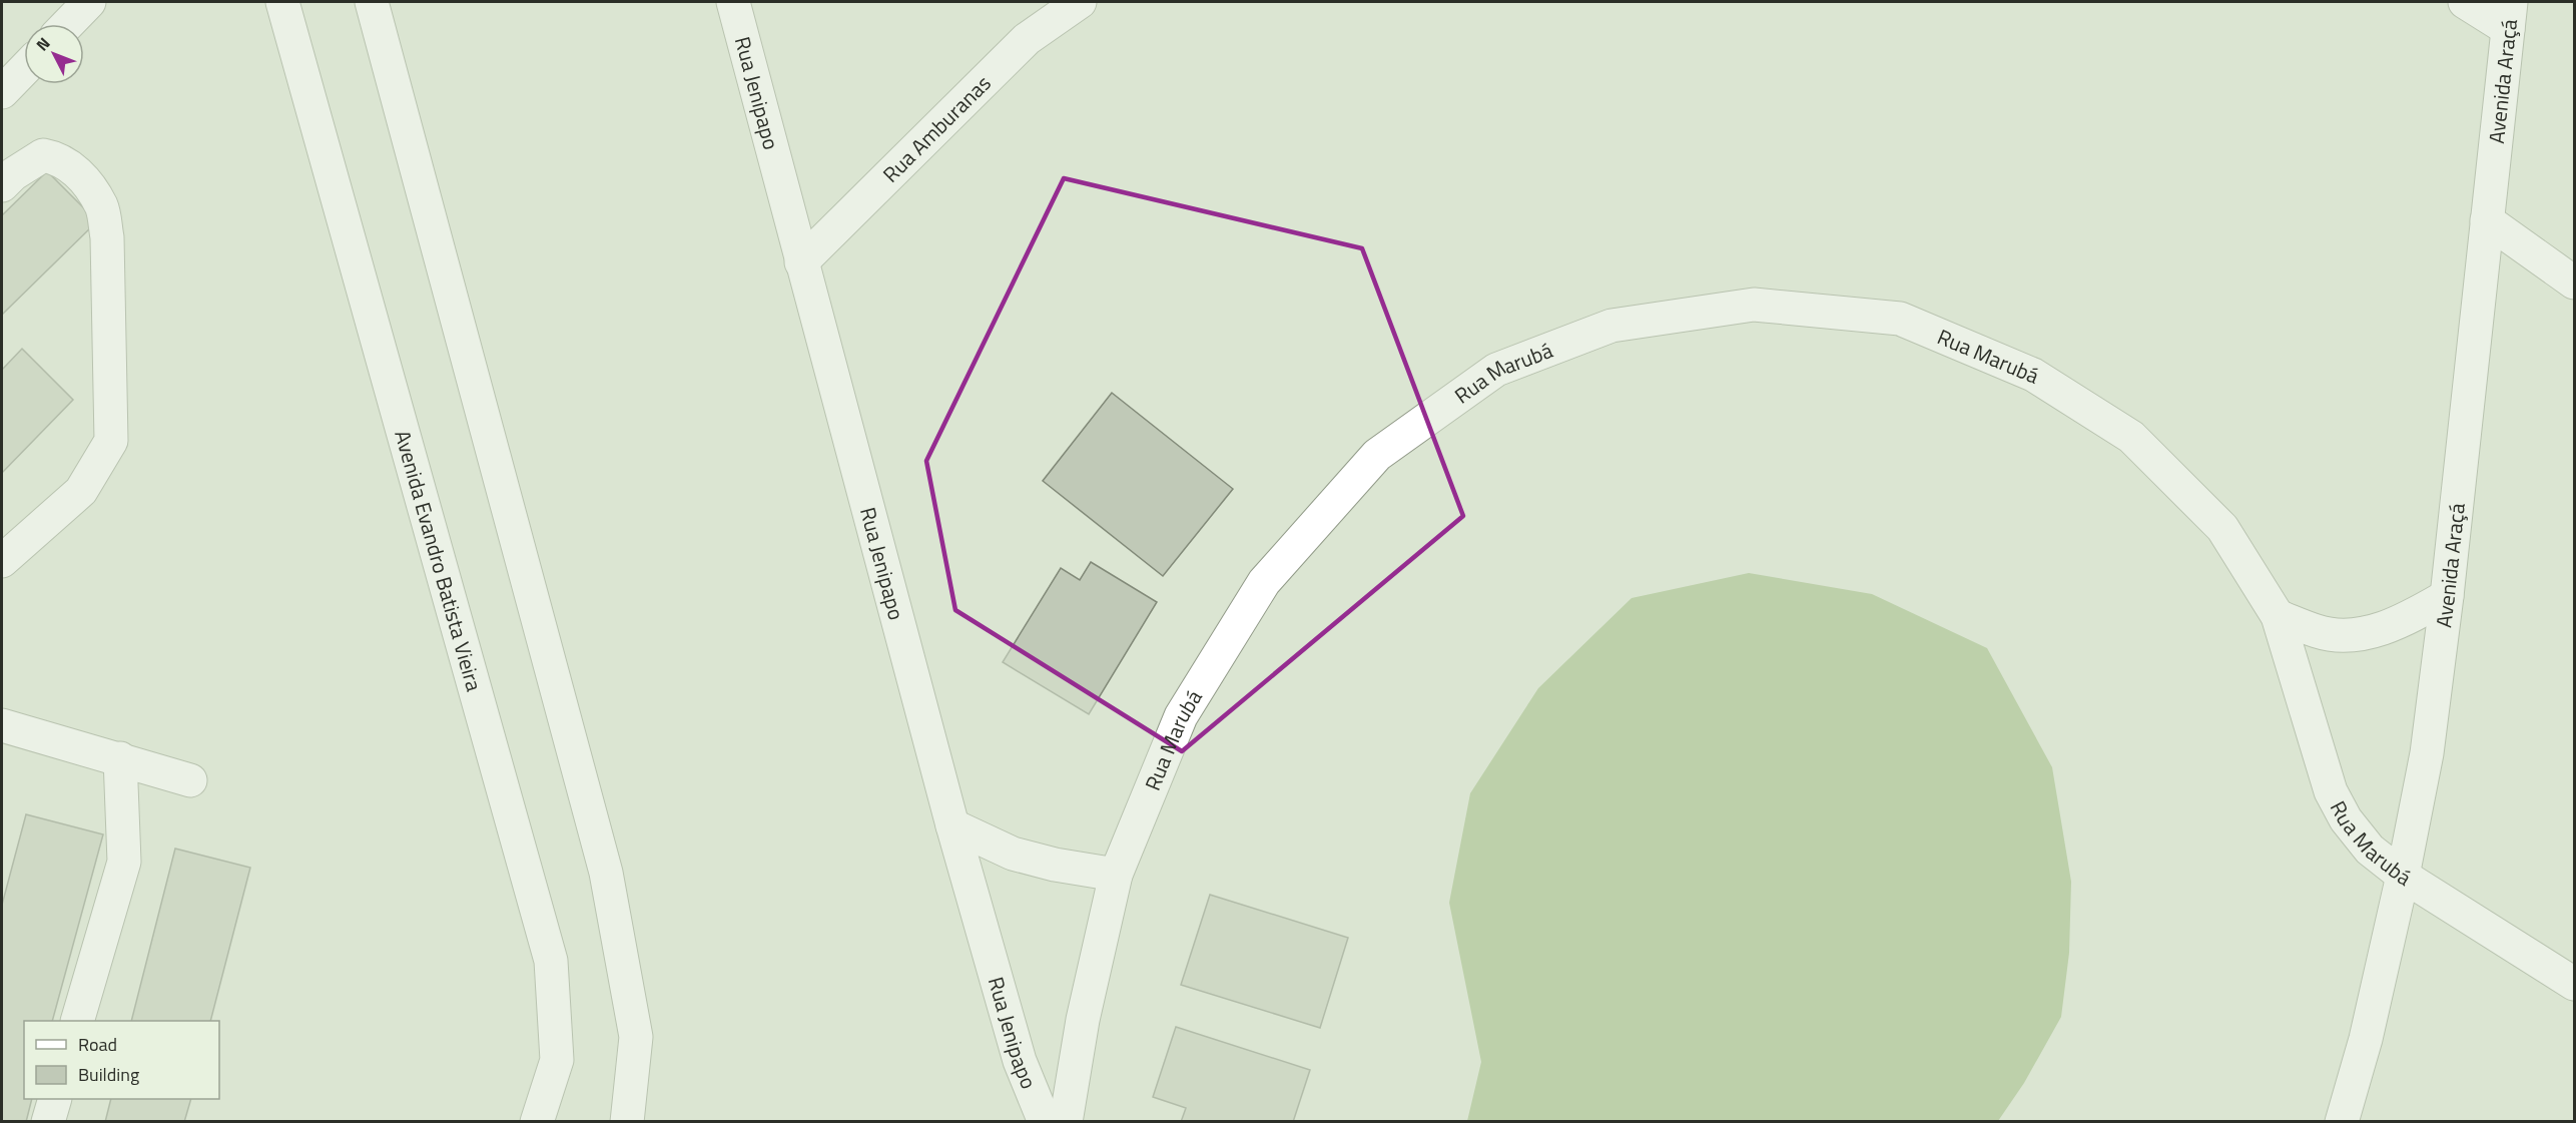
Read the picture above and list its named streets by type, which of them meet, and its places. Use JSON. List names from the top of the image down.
{
  "streets": {
    "street": [
      "Avenida Araçá",
      "Rua Jenipapo",
      "Rua Amburanas",
      "Rua Marubá",
      "Avenida Evandro Batista Vieira"
    ]
  },
  "crossings": [
    ["Avenida Araçá", "Rua Marubá"],
    ["Rua Jenipapo", "Rua Amburanas"]
  ],
  "legend": ["Road", "Building"],
  "north": "top left"
}
